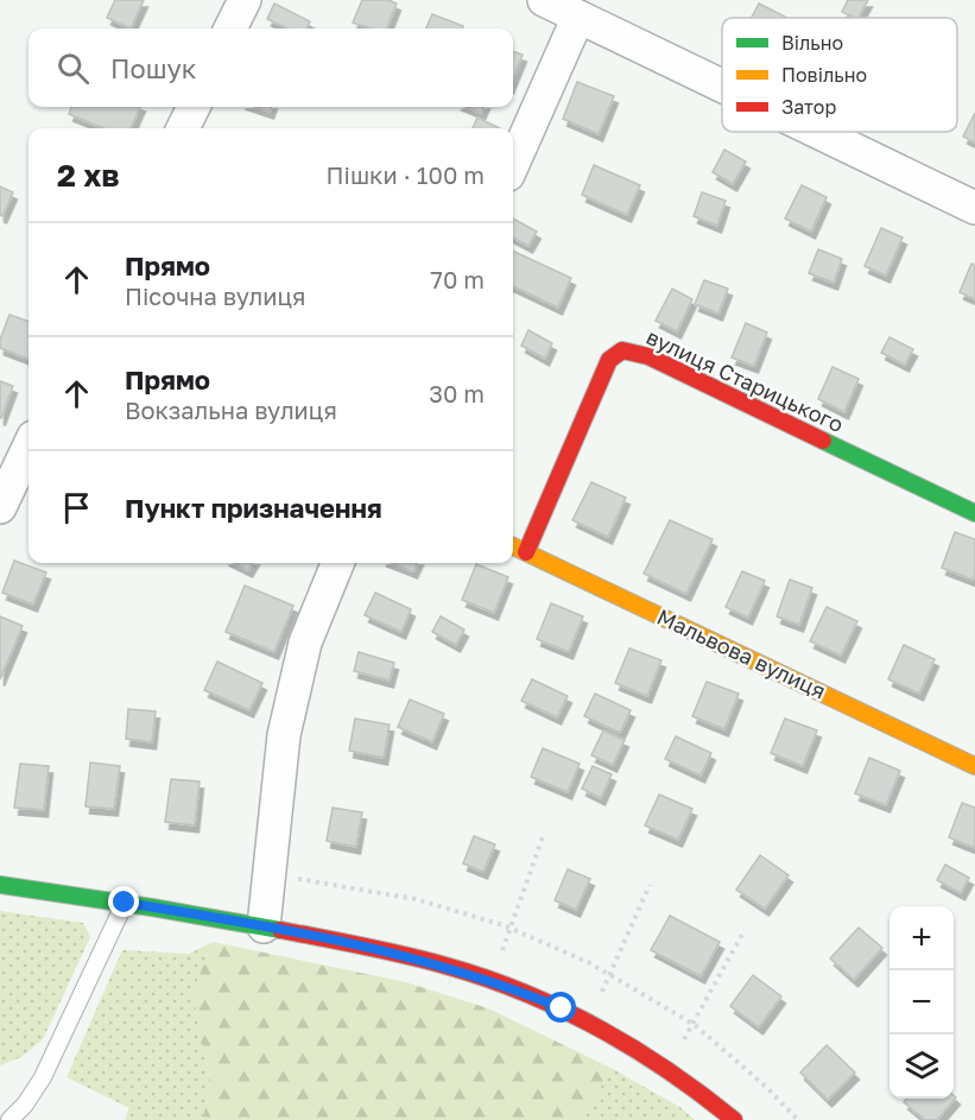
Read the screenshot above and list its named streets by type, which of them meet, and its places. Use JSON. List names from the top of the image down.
{
  "streets": {
    "street": ["вулиця Старицького", "Мальвова вулиця"]
  },
  "crossings": [
    ["вулиця Старицького", "Мальвова вулиця"]
  ],
  "legend": ["Вільно", "Повільно", "Затор"],
  "page": {
    "search": "Пошук",
    "heading": ["2 хв", "Пішки · 100 m"],
    "list": [
      ["Прямо", "Пісочна вулиця", "70 m"],
      ["Прямо", "Вокзальна вулиця", "30 m"],
      "Пункт призначення"
    ],
    "map_buttons": ["+", "−"]
  }
}
